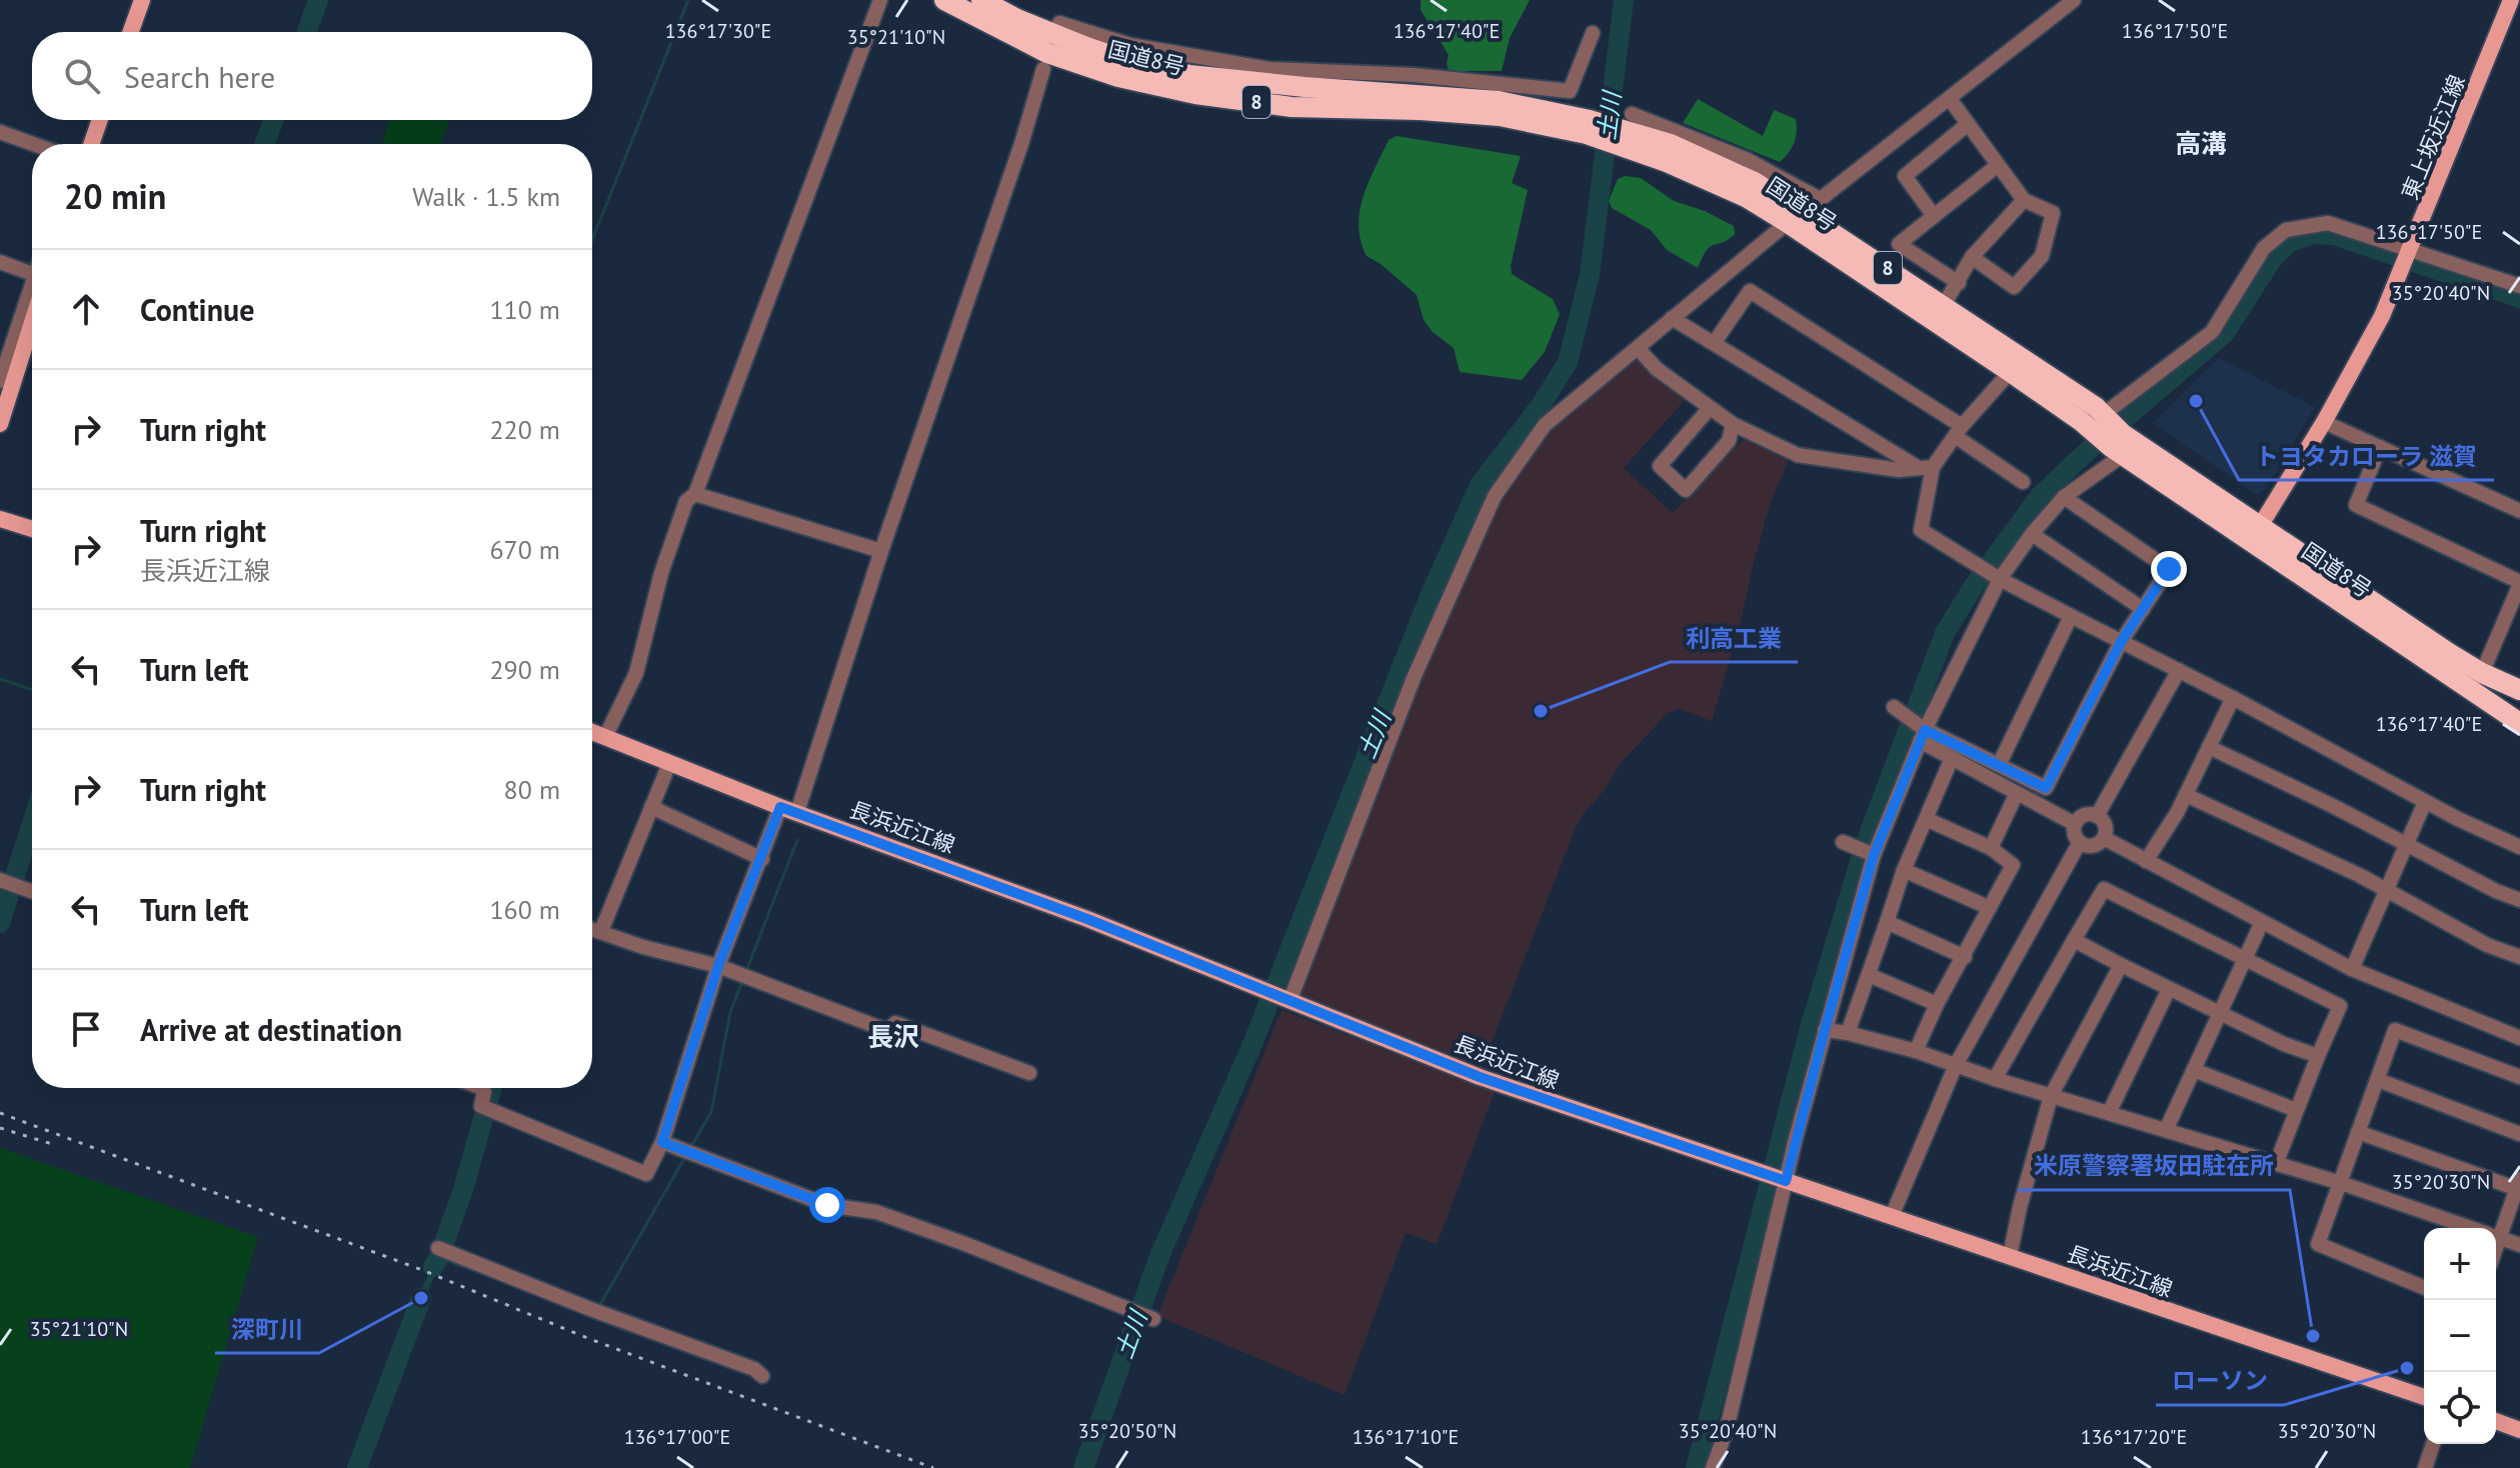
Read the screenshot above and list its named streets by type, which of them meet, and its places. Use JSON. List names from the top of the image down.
{
  "streets": {
    "highway": ["国道8号", "8"],
    "main road": ["東上坂近江線", "長浜近江線"]
  },
  "crossings": [
    ["国道8号", "東上坂近江線"]
  ],
  "districts": ["高溝", "長沢"],
  "water": ["土川"],
  "places": [
    "トヨタカローラ 滋賀",
    "利高工業",
    "深町川",
    "米原警察署坂田駐在所",
    "ローソン"
  ],
  "page": {
    "search": "Search here",
    "heading": ["20 min", "Walk · 1.5 km"],
    "list": [
      ["Continue", "110 m"],
      ["Turn right", "220 m"],
      ["Turn right", "長浜近江線", "670 m"],
      ["Turn left", "290 m"],
      ["Turn right", "80 m"],
      ["Turn left", "160 m"],
      "Arrive at destination"
    ],
    "map_buttons": ["+", "−"]
  },
  "coordinates": [
    "136°17'30\"E",
    "136°17'40\"E",
    "136°17'50\"E",
    "35°21'10\"N",
    "35°20'40\"N",
    "35°20'30\"N",
    "35°20'50\"N",
    "136°17'00\"E",
    "136°17'10\"E",
    "136°17'20\"E"
  ]
}
